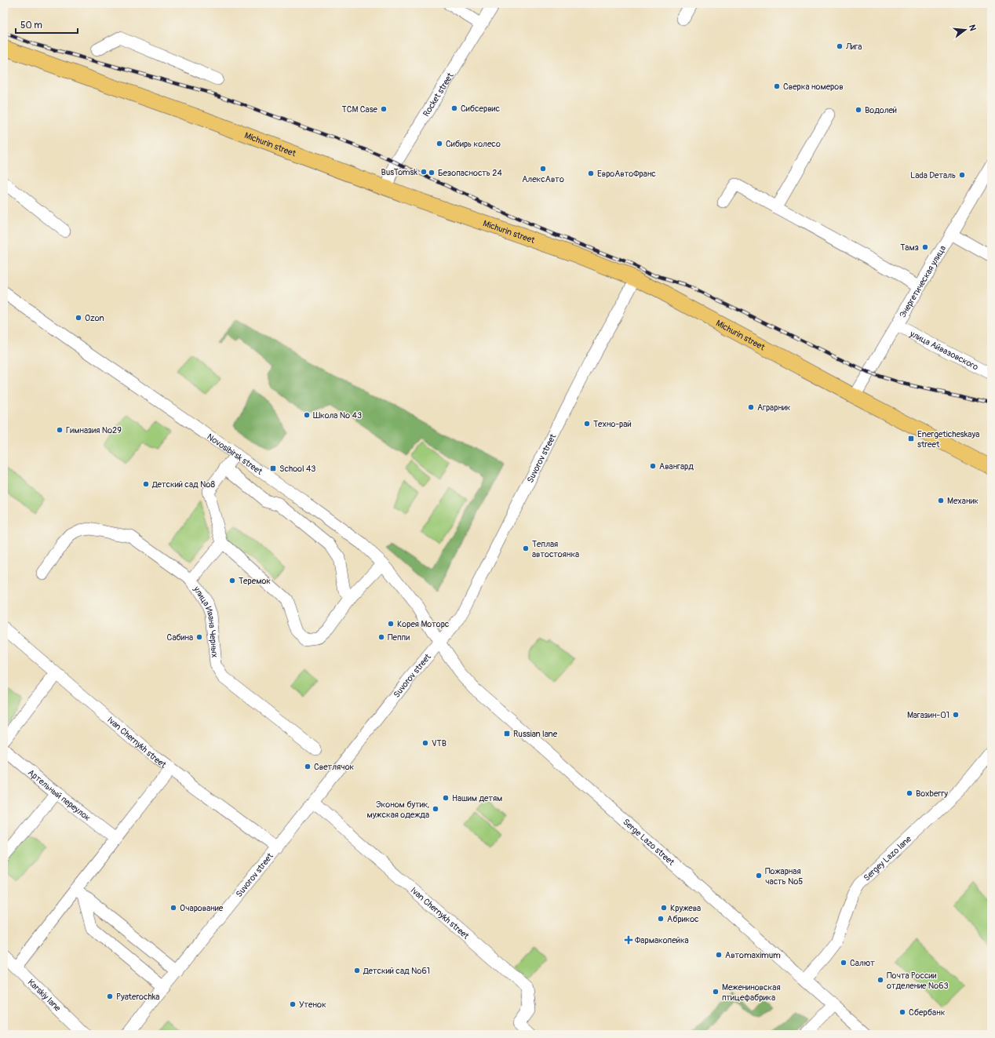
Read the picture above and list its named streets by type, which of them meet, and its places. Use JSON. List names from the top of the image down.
{
  "streets": {
    "main road": ["Michurin street"],
    "street": [
      "Rocket street",
      "Энергетическая улица",
      "улица Айвазовского",
      "Novosibirsk street",
      "Suvorov street",
      "улица Ивана Черных",
      "Ivan Chernykh street",
      "Артельный переулок",
      "Serge Lazo street",
      "Sergey Lazo lane",
      "Karskiy lane"
    ]
  },
  "crossings": [
    ["Rocket street", "Michurin street"],
    ["Michurin street", "Энергетическая улица"],
    ["Michurin street", "Suvorov street"],
    ["Энергетическая улица", "улица Айвазовского"],
    ["Novosibirsk street", "Suvorov street"],
    ["Novosibirsk street", "Serge Lazo street"],
    ["Suvorov street", "Ivan Chernykh street"],
    ["Suvorov street", "Serge Lazo street"],
    ["Serge Lazo street", "Sergey Lazo lane"]
  ],
  "places": {
    "other": [
      "Лига",
      "Сверка номеров",
      "Сибсервис",
      "ТСМ Case",
      "Водолей",
      "Сибирь колесо",
      "АлексАвто",
      "BusTomsk",
      "Безопасность 24",
      "ЕвроАвтоФранс",
      "Lada Dеталь",
      "Тамз",
      "Ozon",
      "Аграрник",
      "Школа № 43",
      "Техно-рай",
      "Гимназия №29",
      "Авангард",
      "Детский сад №8",
      "Механик",
      "Теплая автостоянка",
      "Теремок",
      "Корея Моторс",
      "Сабина",
      "Пеппи",
      "Магазин-01",
      "VTB",
      "Светлячок",
      "Boxberry",
      "Нашим детям",
      "Эконом бутик, мужская одежда",
      "Пожарная часть №5",
      "Очарование",
      "Кружева",
      "Абрикос",
      "Автоmaximum",
      "Салют",
      "Детский сад №61",
      "Почта России отделение №63",
      "Межениновская птицефабрика",
      "Pyaterochka",
      "Утенок",
      "Сбербанк"
    ],
    "transit": ["Energeticheskaya street", "School 43", "Russian lane"],
    "health": ["Фармакопейка"]
  },
  "scale_bar": "50 m",
  "north": "right"
}
